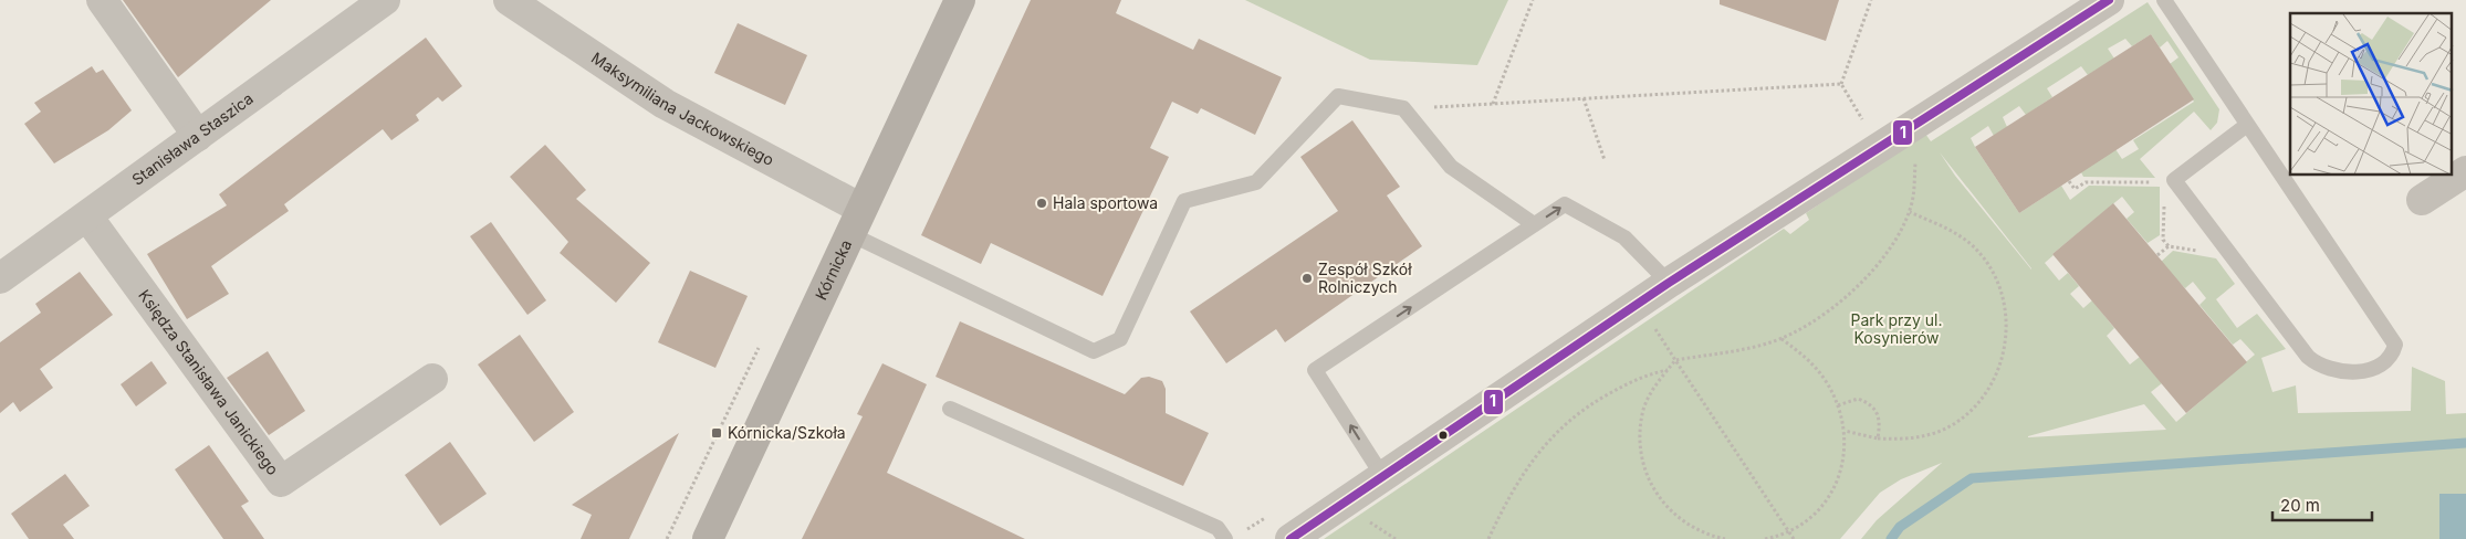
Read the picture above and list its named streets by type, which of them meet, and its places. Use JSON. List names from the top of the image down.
{
  "streets": {
    "street": [
      "Maksymiliana Jackowskiego",
      "Stanisława Staszica",
      "Kórnicka",
      "Księdza Stanisława Janickiego"
    ]
  },
  "crossings": [
    ["Maksymiliana Jackowskiego", "Kórnicka"],
    ["Stanisława Staszica", "Księdza Stanisława Janickiego"]
  ],
  "parks": ["Park przy ul. Kosynierów"],
  "places": {
    "other": ["Hala sportowa", "Zespół Szkół Rolniczych"],
    "transit": ["Kórnicka/Szkoła"]
  },
  "lines": ["transit line 1"],
  "scale_bar": "20 m"
}
